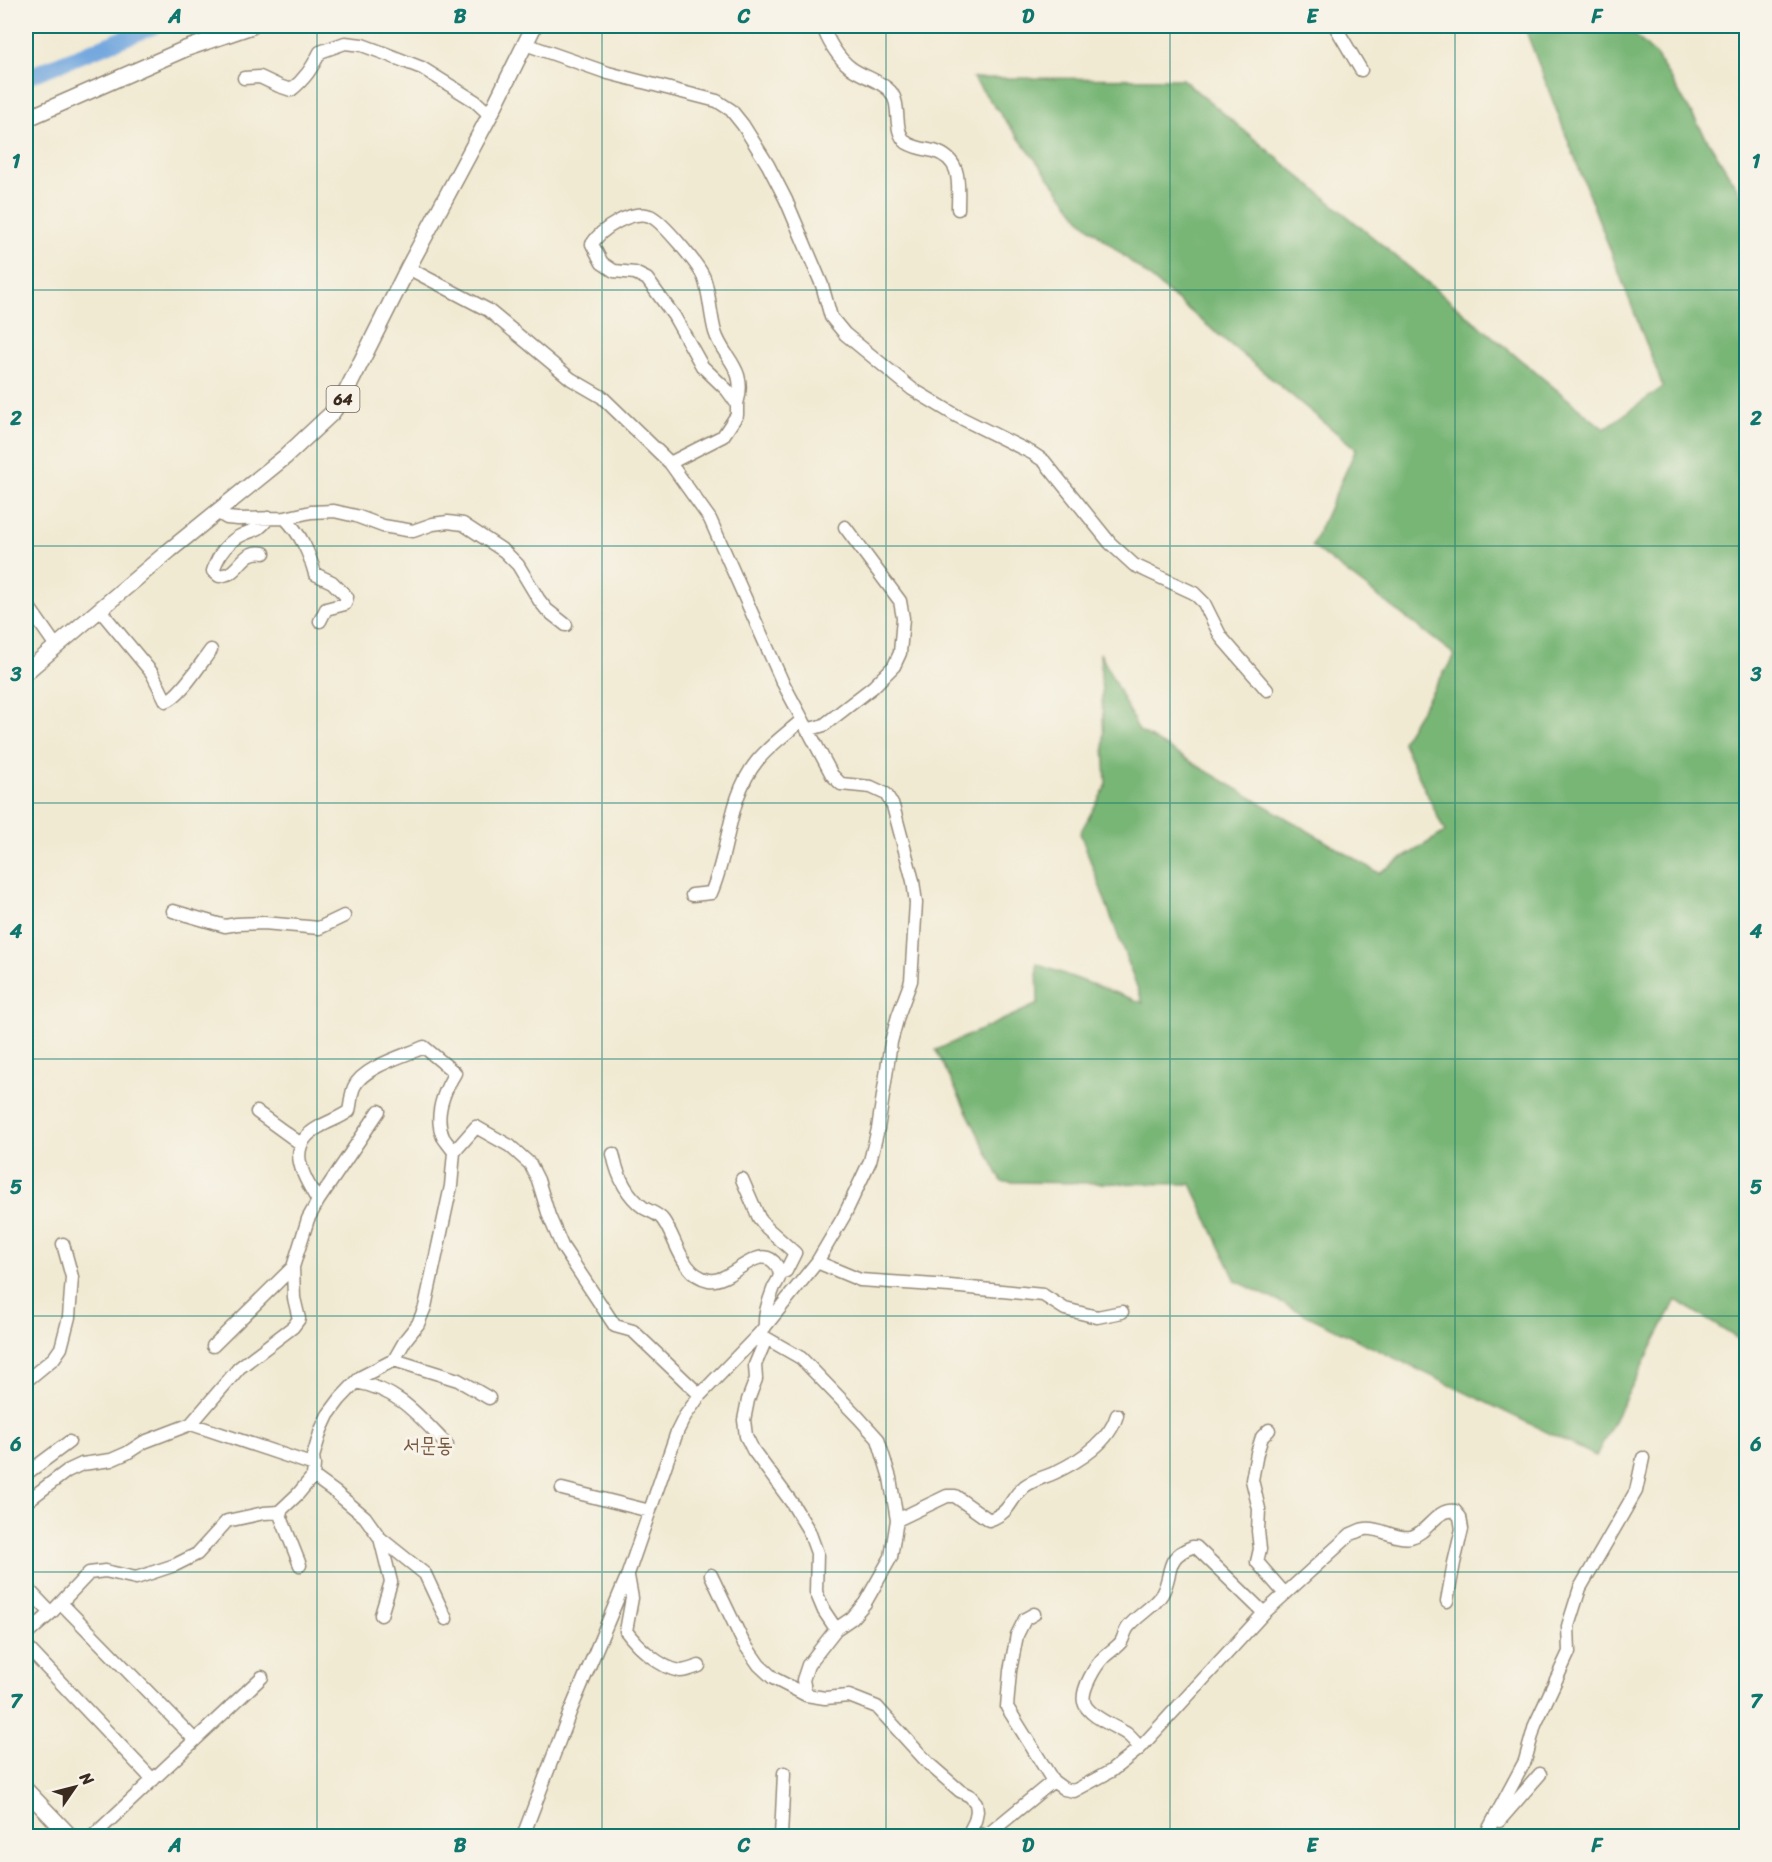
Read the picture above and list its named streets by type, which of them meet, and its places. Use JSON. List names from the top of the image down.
{
  "streets": {
    "main road": ["64"]
  },
  "districts": ["서문동"],
  "north": "top right",
  "grid": {
    "columns": [
      "A",
      "B",
      "C",
      "D",
      "E",
      "F"
    ],
    "rows": [
      "1",
      "2",
      "3",
      "4",
      "5",
      "6",
      "7"
    ]
  }
}
